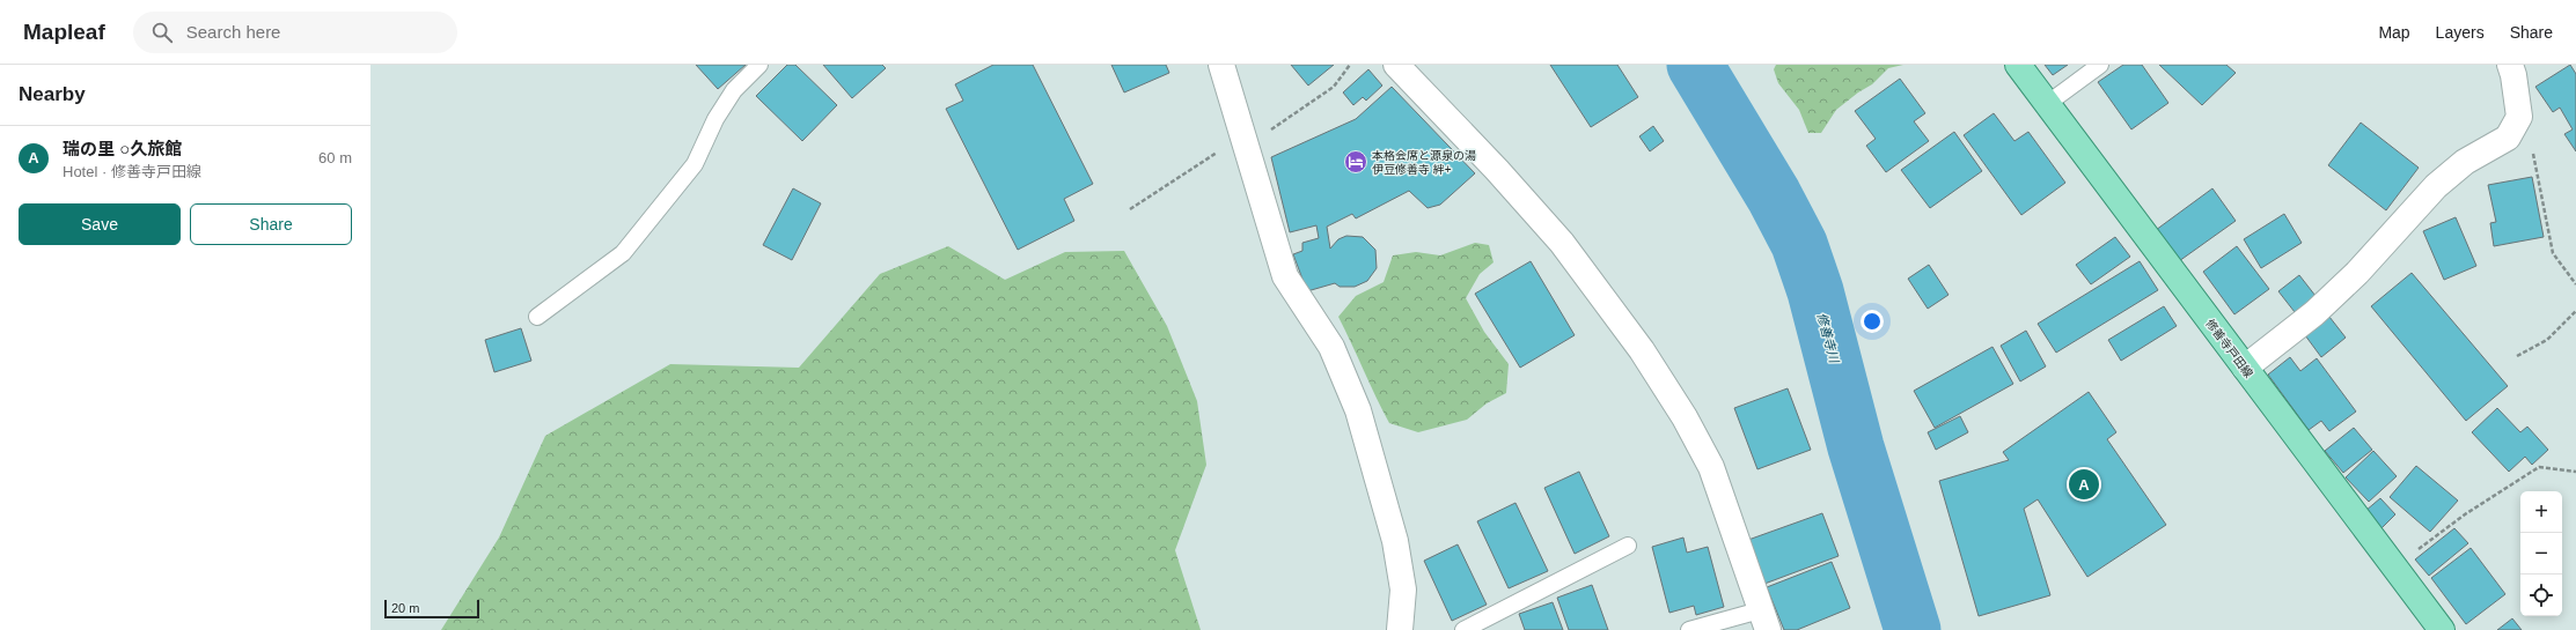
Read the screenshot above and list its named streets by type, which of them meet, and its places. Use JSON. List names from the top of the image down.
{
  "streets": {
    "main road": ["修善寺戸田線"]
  },
  "water": ["修善寺川"],
  "places": {
    "hotel": ["本格会席と源泉の湯 伊豆修善寺 絆+"]
  },
  "scale_bar": "20 m",
  "page": {
    "header": "Mapleaf",
    "search": "Search here",
    "nav": ["Map", "Layers", "Share"],
    "heading": "Nearby",
    "list": [
      {
        "mark": "A",
        "name": "瑞の里 ○久旅館",
        "note": "Hotel · 修善寺戸田線",
        "value": "60 m"
      }
    ],
    "buttons": ["Save", "Share"],
    "pins": "A",
    "map_buttons": ["+", "−"],
    "scale": "20 m"
  }
}
